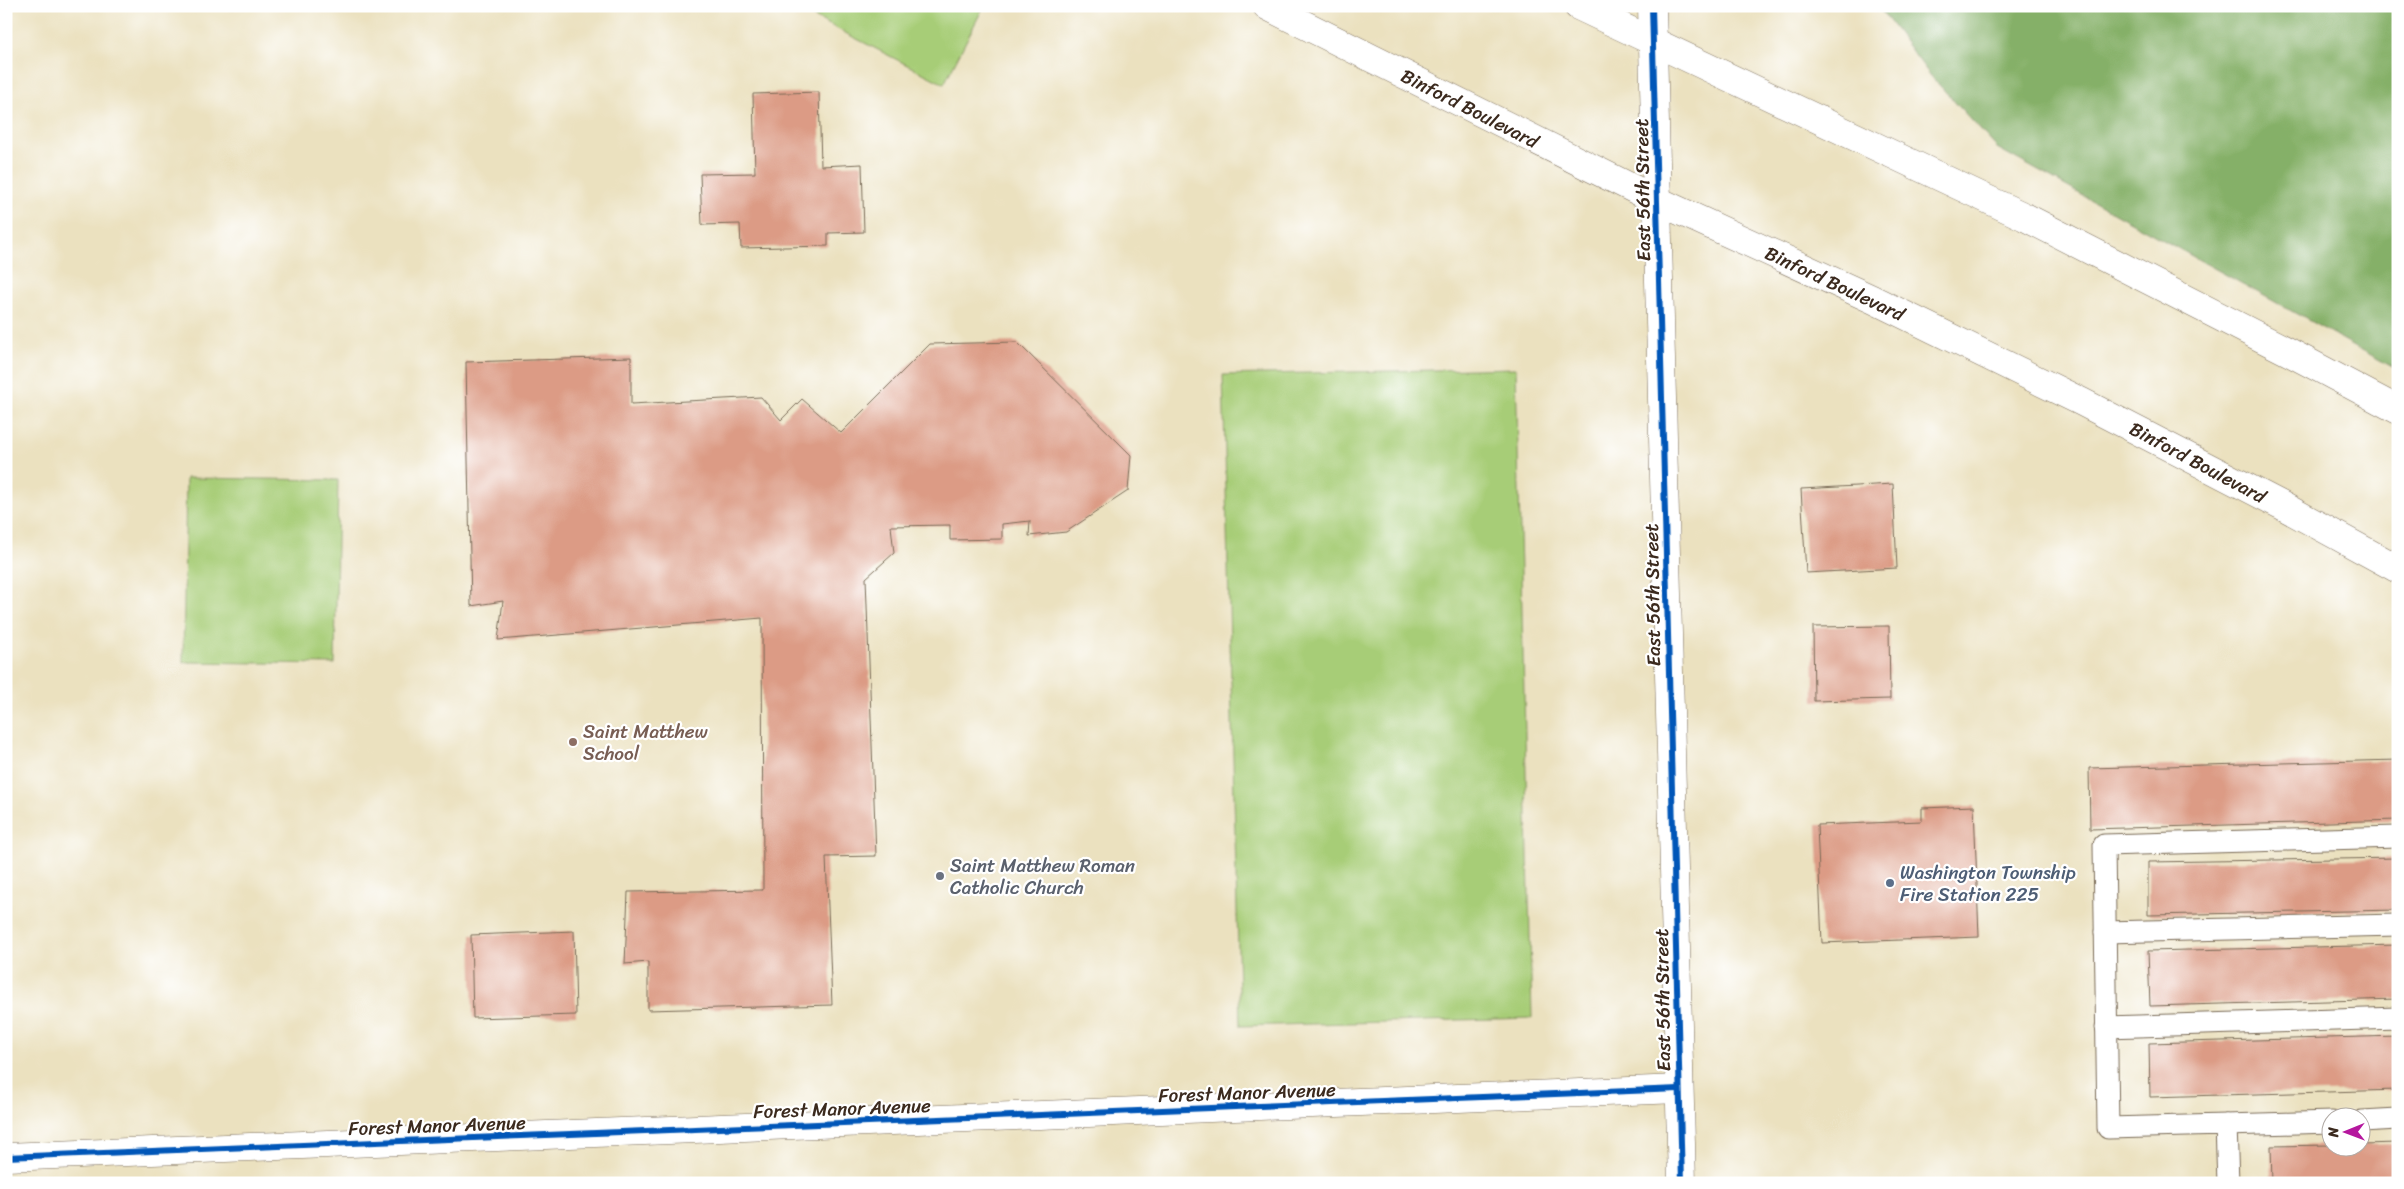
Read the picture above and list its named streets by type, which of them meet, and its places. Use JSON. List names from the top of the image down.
{
  "streets": {
    "street": ["Binford Boulevard", "East 56th Street", "Forest Manor Avenue"]
  },
  "crossings": [
    ["Binford Boulevard", "East 56th Street"],
    ["East 56th Street", "Forest Manor Avenue"]
  ],
  "places": ["Saint Matthew School", "Saint Matthew Roman Catholic Church", "Washington Township Fire Station 225"],
  "north": "left"
}
